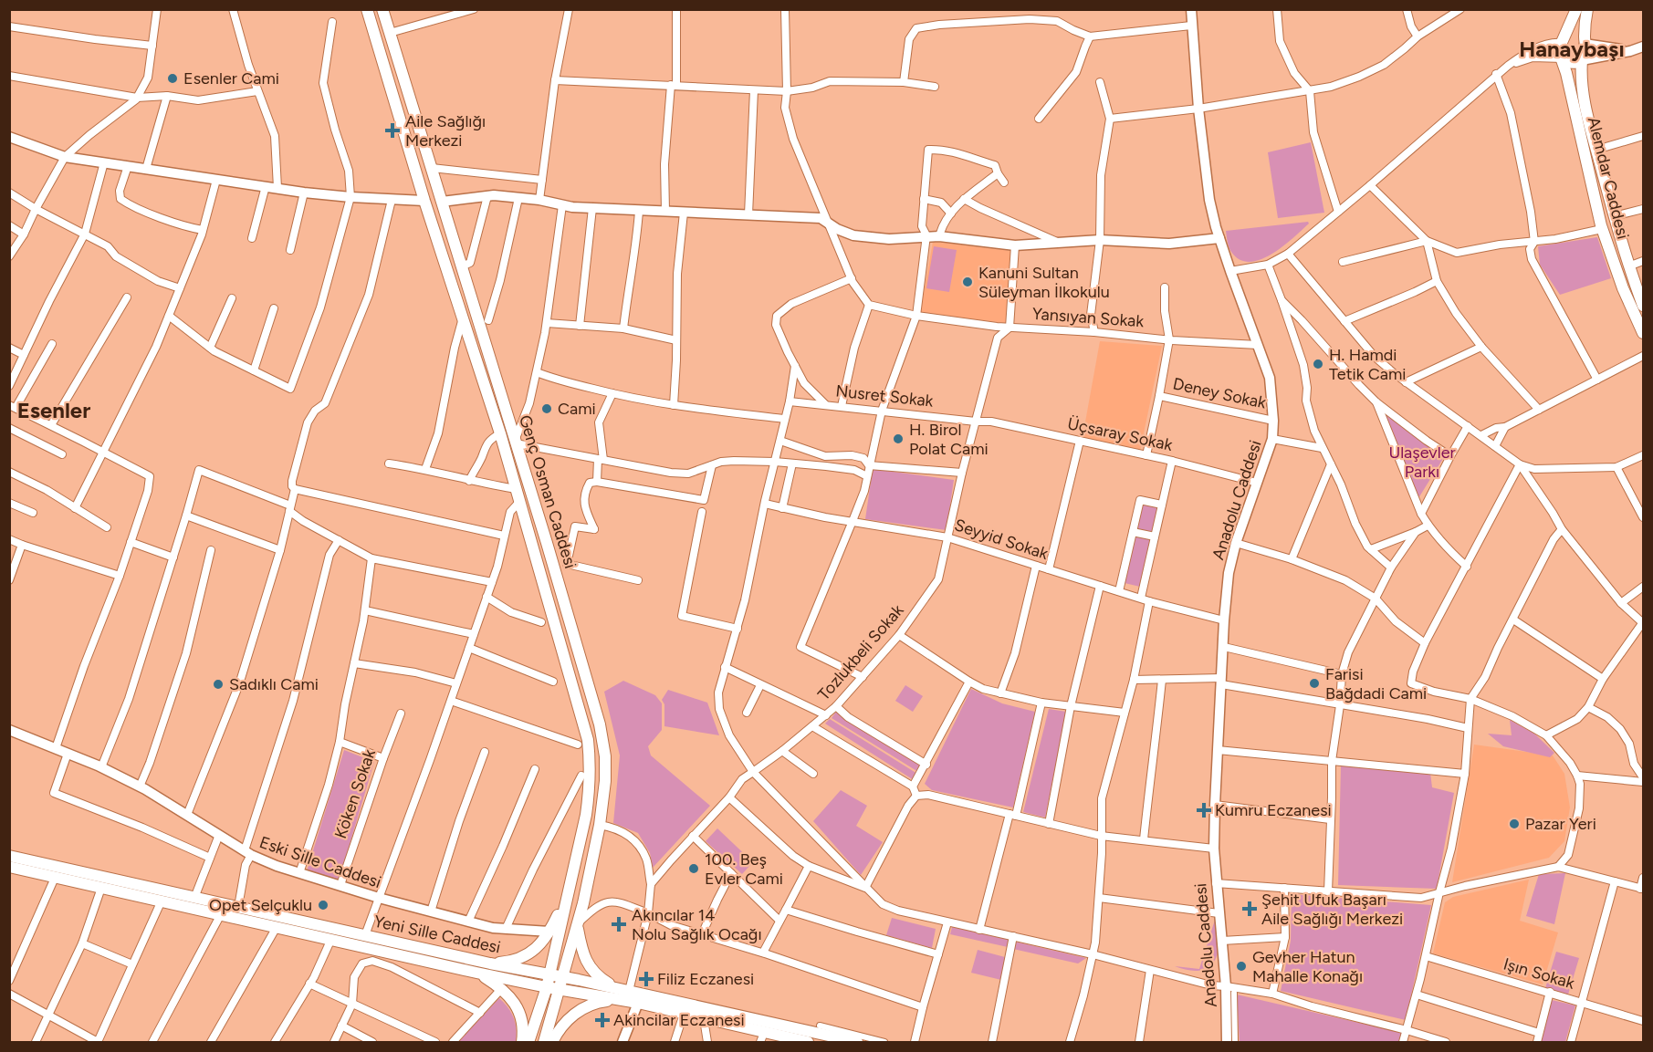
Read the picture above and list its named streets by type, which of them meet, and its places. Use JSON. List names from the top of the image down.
{
  "streets": {
    "main road": ["Alemdar Caddesi", "Genç Osman Caddesi", "Yeni Sille Caddesi"],
    "street": [
      "Yansıyan Sokak",
      "Deney Sokak",
      "Nusret Sokak",
      "Üçsaray Sokak",
      "Anadolu Caddesi",
      "Seyyid Sokak",
      "Tozlukbeli Sokak",
      "Köken Sokak",
      "Eski Sille Caddesi",
      "Işın Sokak"
    ]
  },
  "crossings": [
    ["Yansıyan Sokak", "Anadolu Caddesi"],
    ["Yansıyan Sokak", "Tozlukbeli Sokak"],
    ["Deney Sokak", "Anadolu Caddesi"],
    ["Nusret Sokak", "Üçsaray Sokak"],
    ["Nusret Sokak", "Tozlukbeli Sokak"],
    ["Üçsaray Sokak", "Anadolu Caddesi"],
    ["Üçsaray Sokak", "Tozlukbeli Sokak"],
    ["Genç Osman Caddesi", "Yeni Sille Caddesi"],
    ["Anadolu Caddesi", "Seyyid Sokak"],
    ["Seyyid Sokak", "Tozlukbeli Sokak"],
    ["Köken Sokak", "Eski Sille Caddesi"]
  ],
  "districts": ["Hanaybaşı", "Esenler"],
  "parks": ["Ulaşevler Parkı"],
  "places": {
    "other": [
      "Esenler Cami",
      "Kanuni Sultan Süleyman İlkokulu",
      "H. Hamdi Tetik Cami",
      "Cami",
      "H. Birol Polat Cami",
      "Farisi Bağdadi Cami",
      "Sadıklı Cami",
      "Pazar Yeri",
      "100. Beş Evler Cami",
      "Opet Selçuklu",
      "Gevher Hatun Mahalle Konağı"
    ],
    "health": [
      "Aile Sağlığı Merkezi",
      "Kumru Eczanesi",
      "Şehit Ufuk Başarı Aile Sağlığı Merkezi",
      "Akıncılar 14 Nolu Sağlık Ocağı",
      "Filiz Eczanesi",
      "Akincilar Eczanesi"
    ]
  }
}
